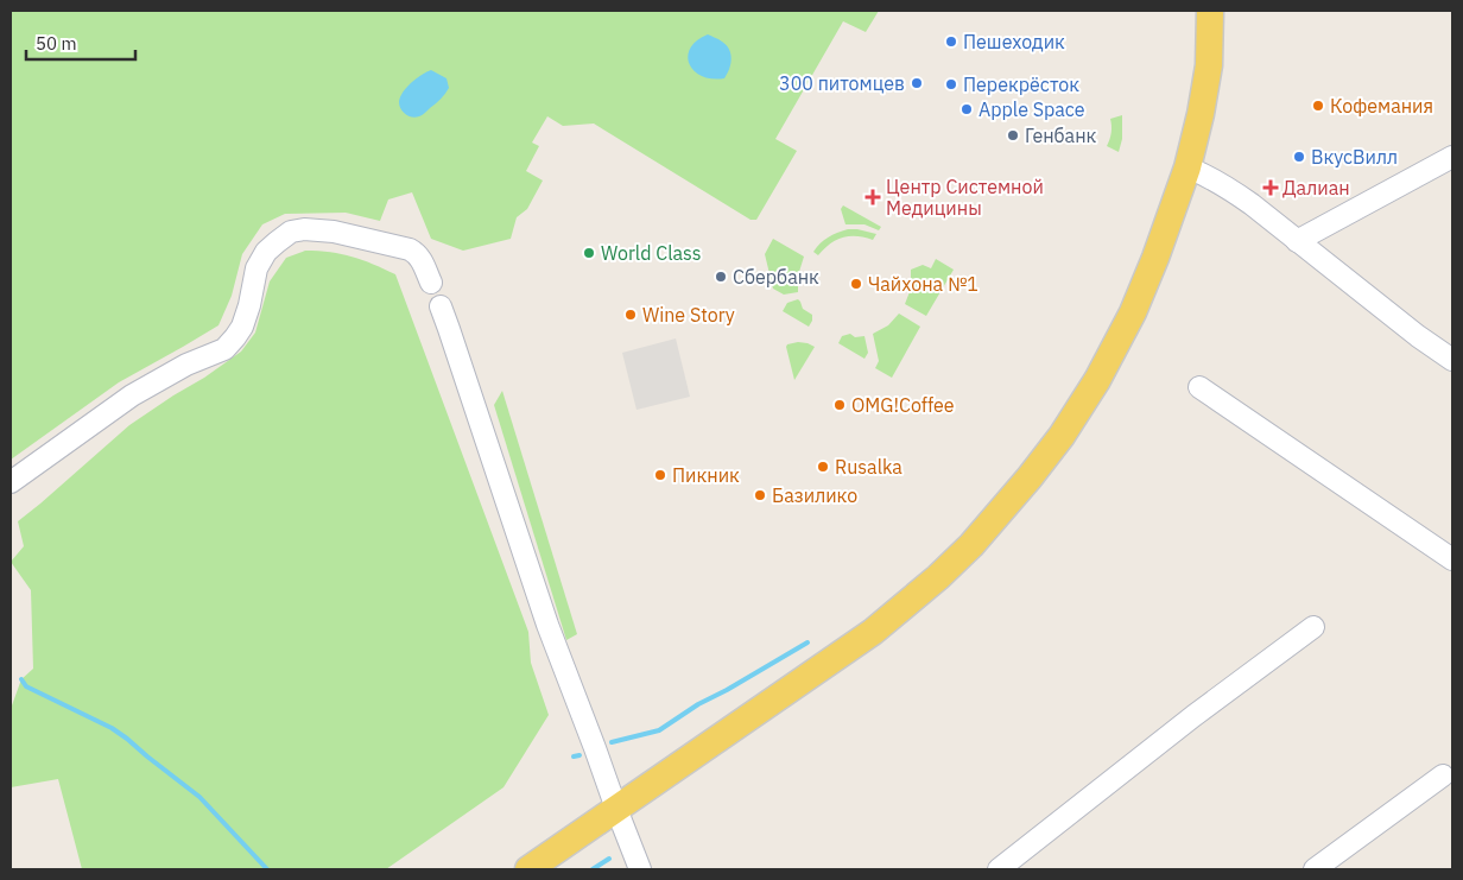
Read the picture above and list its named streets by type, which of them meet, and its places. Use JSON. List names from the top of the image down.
{
  "places": {
    "other": [
      "Пешеходик",
      "300 питомцев",
      "Перекрёсток",
      "Кофемания",
      "Apple Space",
      "Генбанк",
      "ВкусВилл",
      "World Class",
      "Сбербанк",
      "Чайхона №1",
      "Wine Story",
      "OMG!Coffee",
      "Rusalka",
      "Пикник",
      "Базилико"
    ],
    "health": ["Далиан", "Центр Системной Медицины"]
  },
  "scale_bar": "50 m"
}
